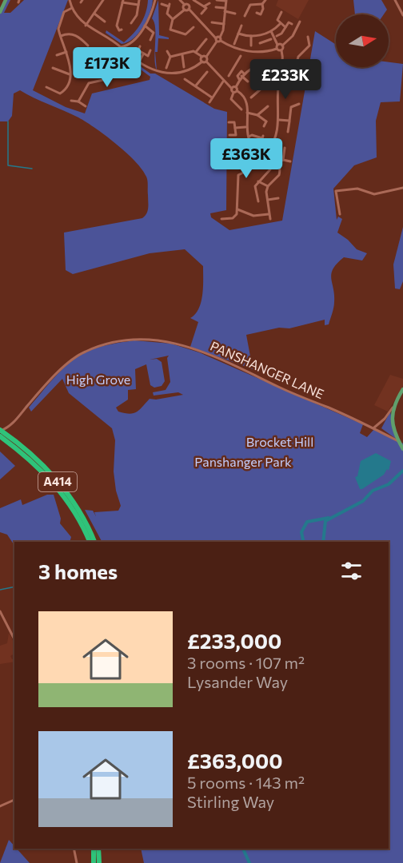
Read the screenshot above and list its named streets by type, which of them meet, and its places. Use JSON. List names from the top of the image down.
{
  "streets": {
    "highway": ["A414"],
    "street": ["PANSHANGER LANE"]
  },
  "crossings": [
    ["PANSHANGER LANE", "A414"]
  ],
  "parks": ["High Grove", "Brocket Hill", "Panshanger Park"],
  "north": "right",
  "page": {
    "price": ["£173K", "£233K", "£363K"],
    "heading": "3 homes",
    "list": [
      {
        "name": "£233,000",
        "note": "3 rooms · 107 m² · Lysander Way"
      },
      {
        "name": "£363,000",
        "note": "5 rooms · 143 m² · Stirling Way"
      }
    ]
  }
}
